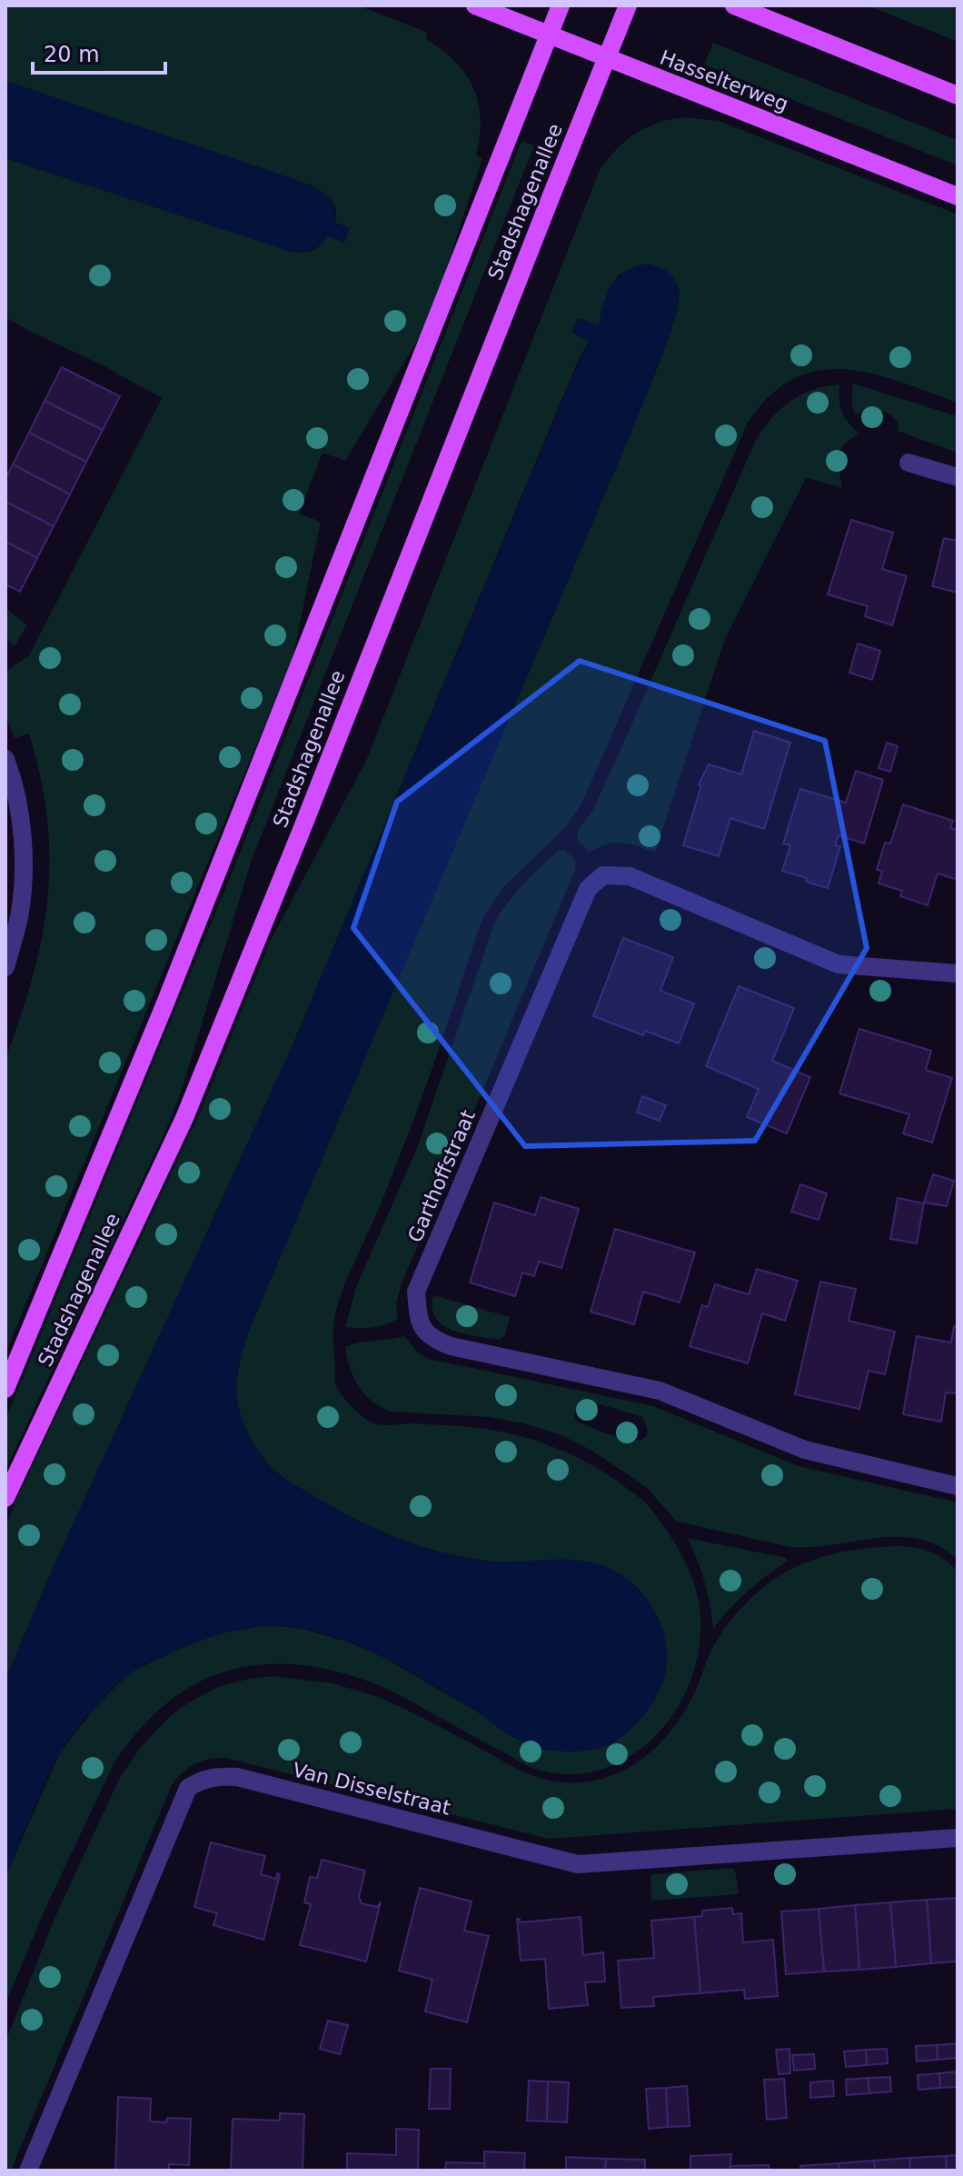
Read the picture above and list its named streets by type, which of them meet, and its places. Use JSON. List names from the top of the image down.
{
  "streets": {
    "main road": ["Hasselterweg", "Stadshagenallee"],
    "street": ["Garthoffstraat", "Van Disselstraat"]
  },
  "crossings": [
    ["Hasselterweg", "Stadshagenallee"]
  ],
  "scale_bar": "20 m"
}
